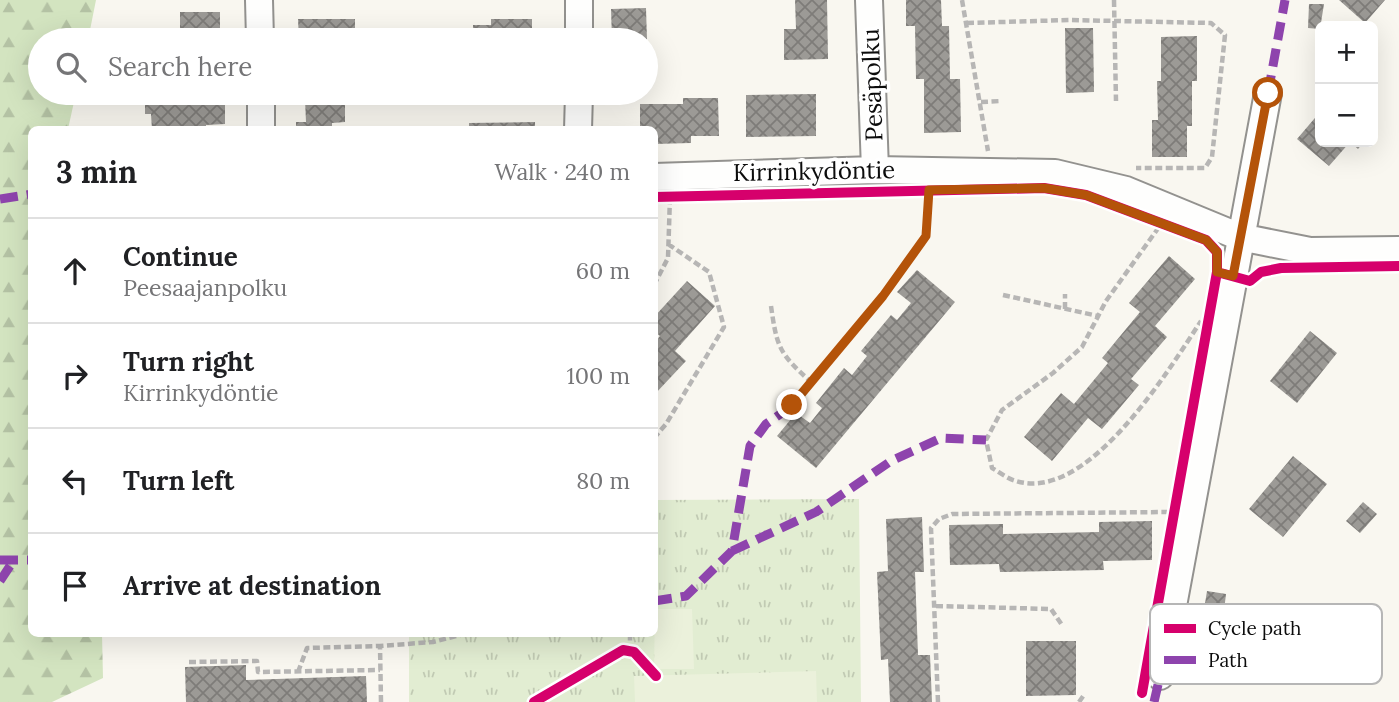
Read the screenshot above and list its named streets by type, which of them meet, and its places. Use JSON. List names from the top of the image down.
{
  "streets": {
    "street": ["Pesäpolku", "Kirrinkydöntie"]
  },
  "crossings": [
    ["Pesäpolku", "Kirrinkydöntie"]
  ],
  "legend": ["Cycle path", "Path"],
  "page": {
    "map_buttons": ["+", "−"],
    "search": "Search here",
    "heading": ["3 min", "Walk · 240 m"],
    "list": [
      ["Continue", "Peesaajanpolku", "60 m"],
      ["Turn right", "Kirrinkydöntie", "100 m"],
      ["Turn left", "80 m"],
      "Arrive at destination"
    ]
  }
}
